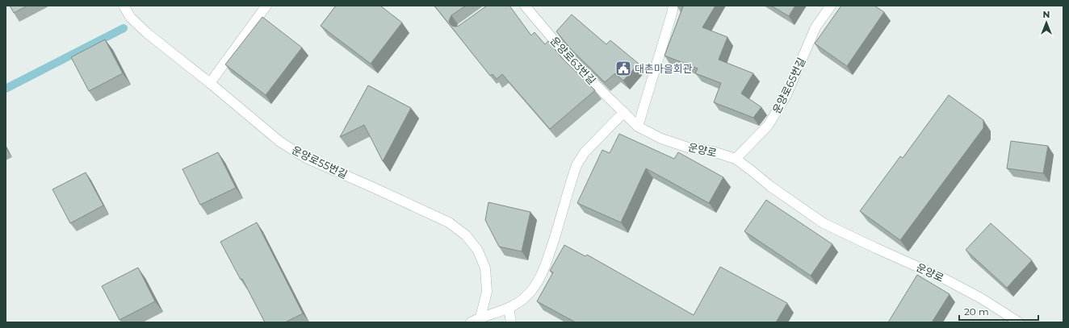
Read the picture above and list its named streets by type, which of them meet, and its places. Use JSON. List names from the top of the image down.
{
  "streets": {
    "street": [
      "운양로63번길",
      "운양로65번길",
      "운양로",
      "운양로55번길"
    ]
  },
  "crossings": [
    ["운양로63번길", "운양로"],
    ["운양로65번길", "운양로"]
  ],
  "places": {
    "public building": ["대촌마을회관"]
  },
  "scale_bar": "20 m",
  "north": "top"
}
